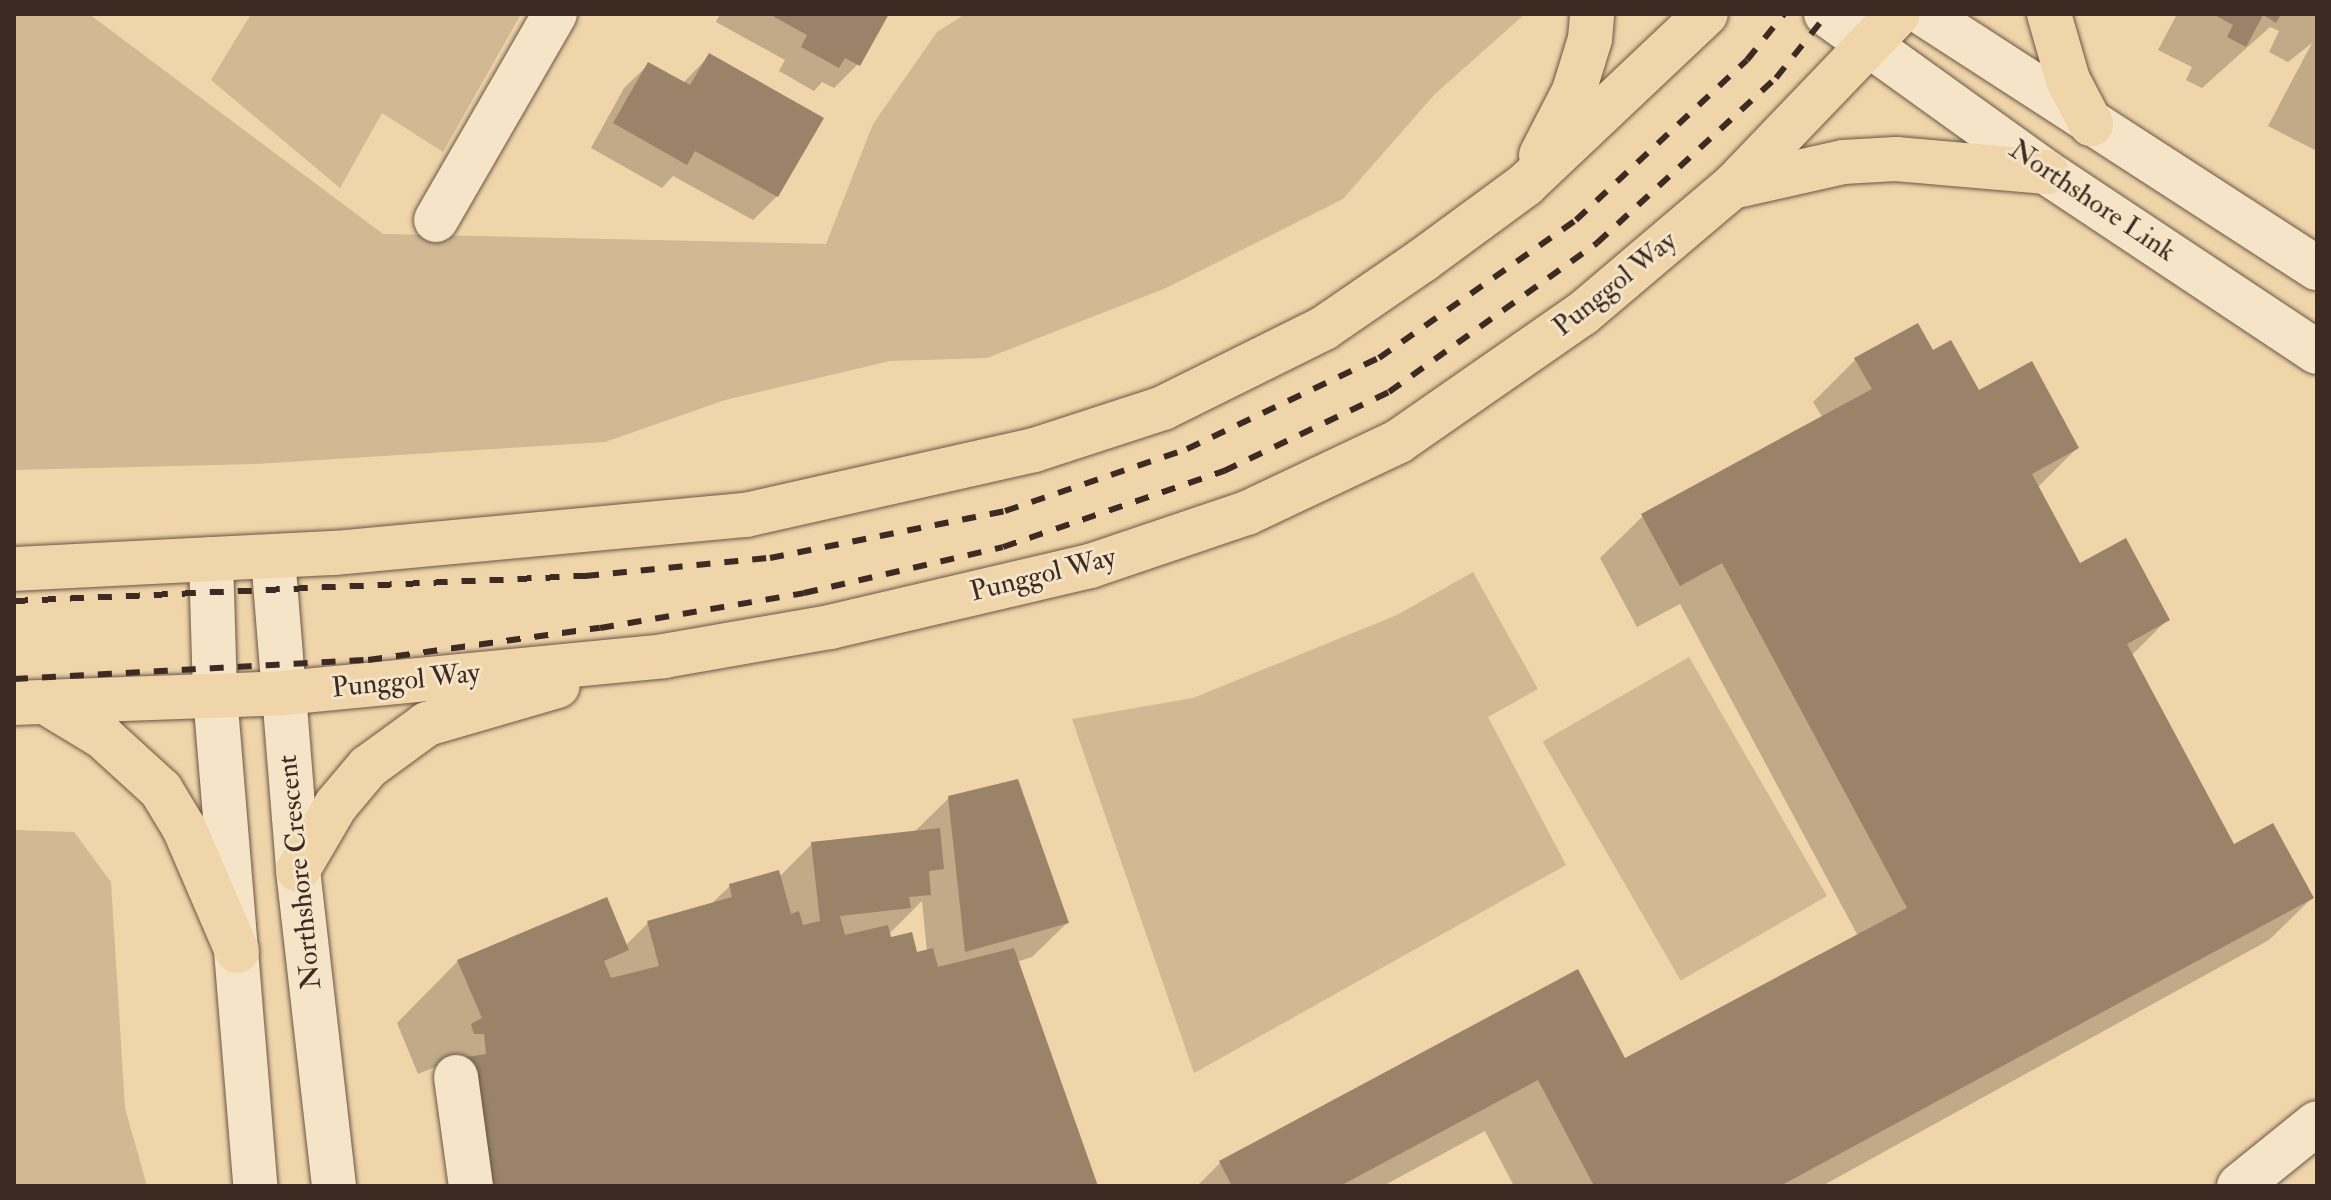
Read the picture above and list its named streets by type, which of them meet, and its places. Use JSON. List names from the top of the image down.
{
  "streets": {
    "main road": ["Punggol Way"],
    "street": ["Northshore Link", "Northshore Crescent"]
  },
  "crossings": [
    ["Northshore Link", "Punggol Way"],
    ["Punggol Way", "Northshore Crescent"]
  ]
}
